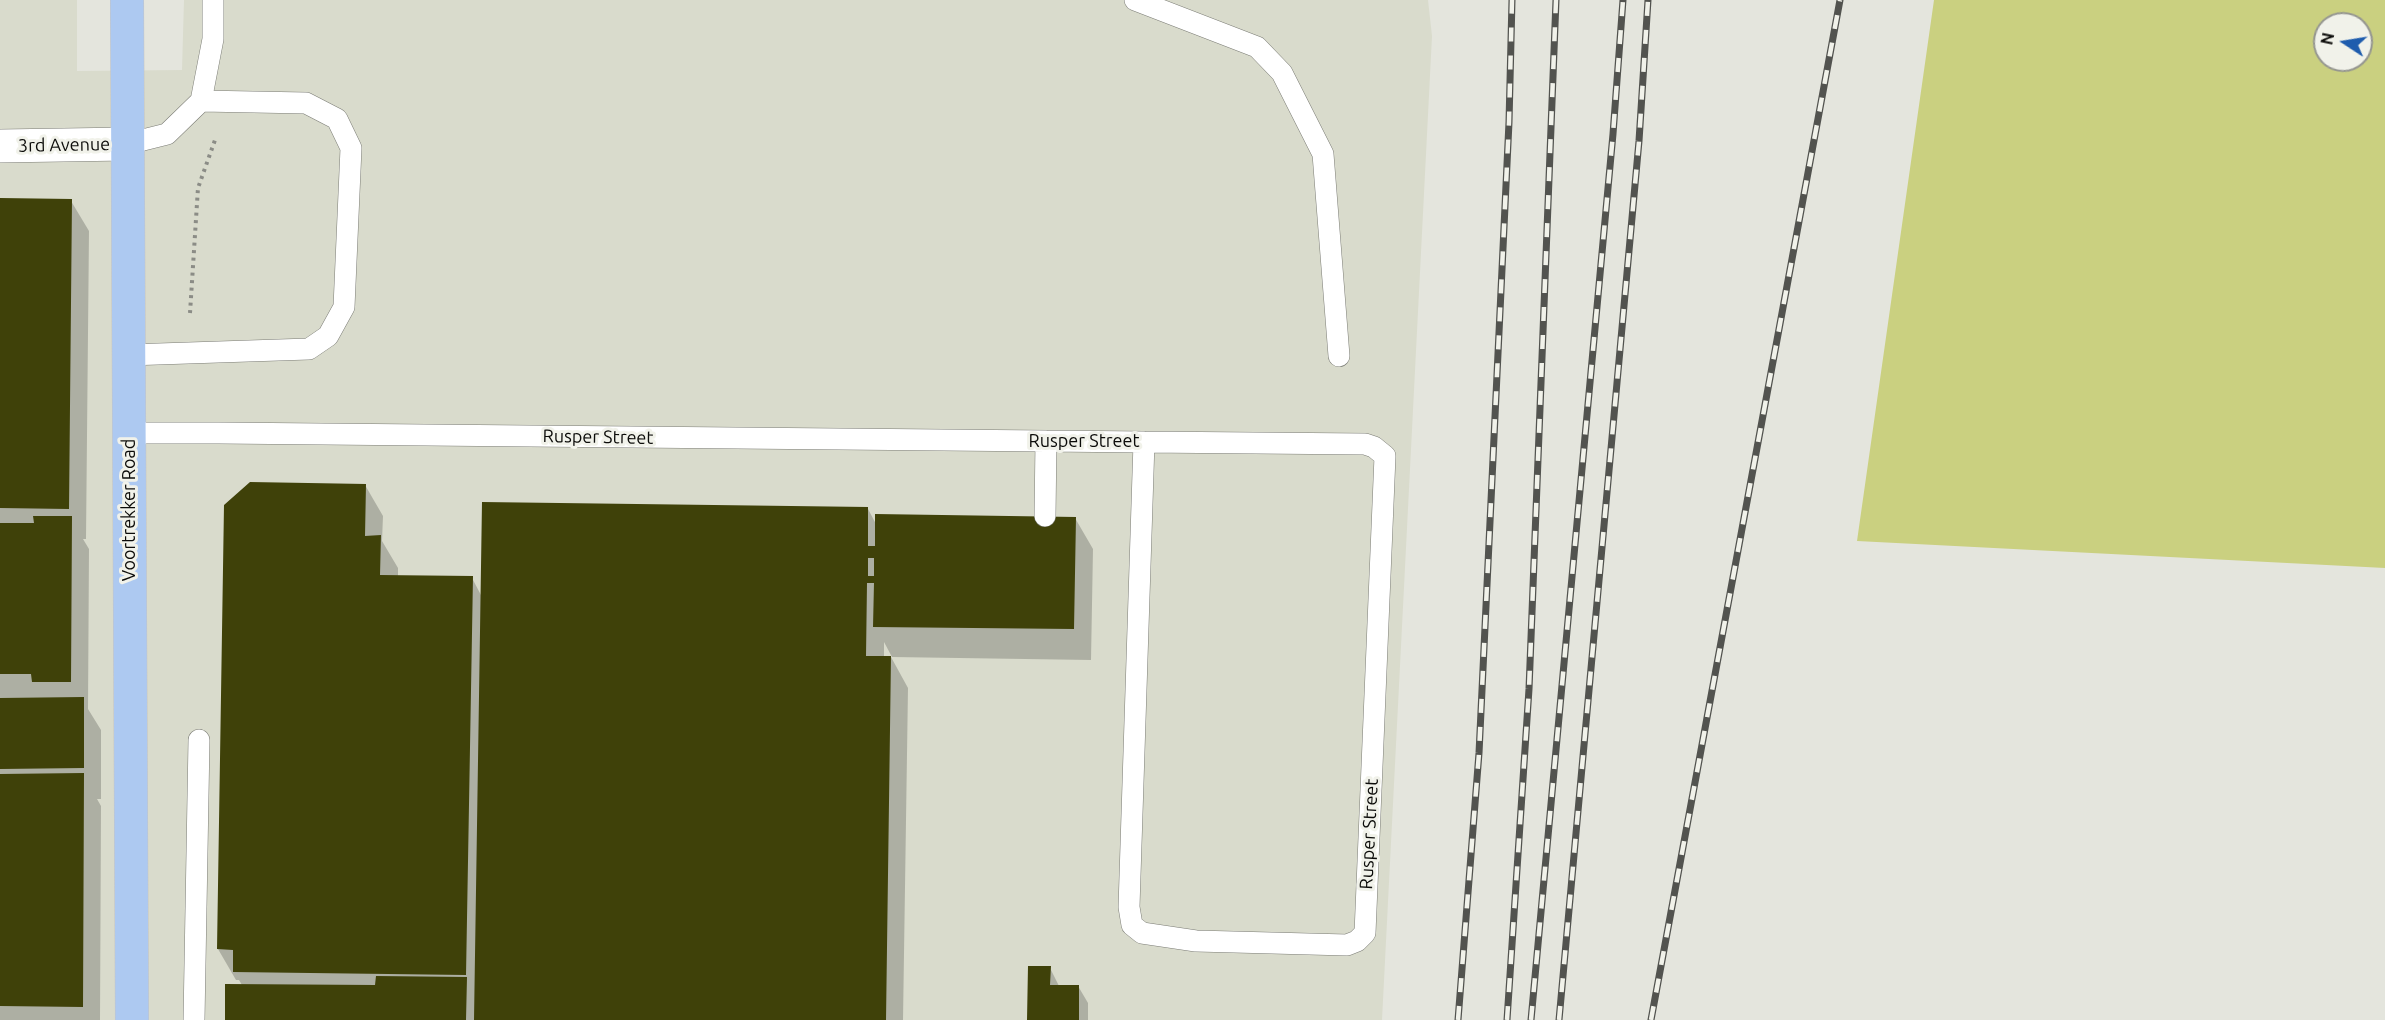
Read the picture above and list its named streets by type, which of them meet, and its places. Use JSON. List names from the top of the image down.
{
  "streets": {
    "main road": ["Voortrekker Road"],
    "street": ["3rd Avenue"],
    "lane": ["Rusper Street"]
  },
  "crossings": [
    ["3rd Avenue", "Voortrekker Road"],
    ["Rusper Street", "Voortrekker Road"]
  ],
  "north": "left"
}
